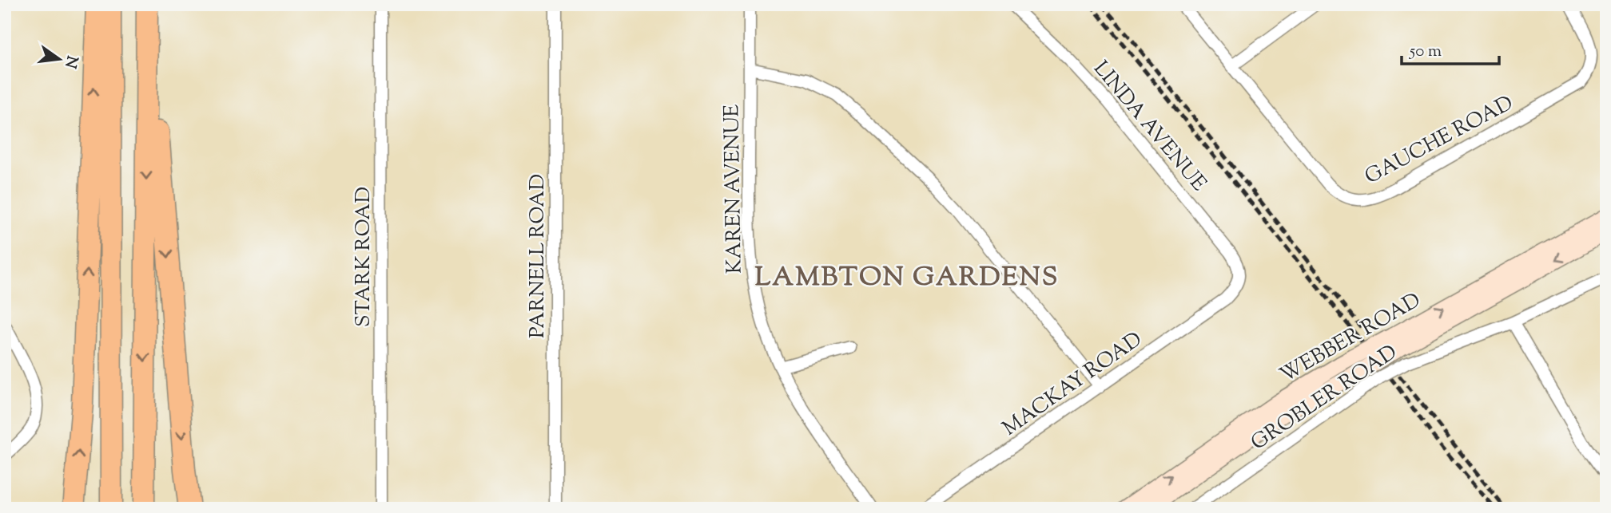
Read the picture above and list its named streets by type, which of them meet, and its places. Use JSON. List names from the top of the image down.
{
  "streets": {
    "main road": ["WEBBER ROAD"],
    "street": [
      "LINDA AVENUE",
      "GAUCHE ROAD",
      "KAREN AVENUE",
      "PARNELL ROAD",
      "STARK ROAD",
      "MACKAY ROAD",
      "GROBLER ROAD"
    ]
  },
  "crossings": [
    ["LINDA AVENUE", "MACKAY ROAD"]
  ],
  "districts": ["LAMBTON GARDENS"],
  "scale_bar": "50 m",
  "north": "right"
}
